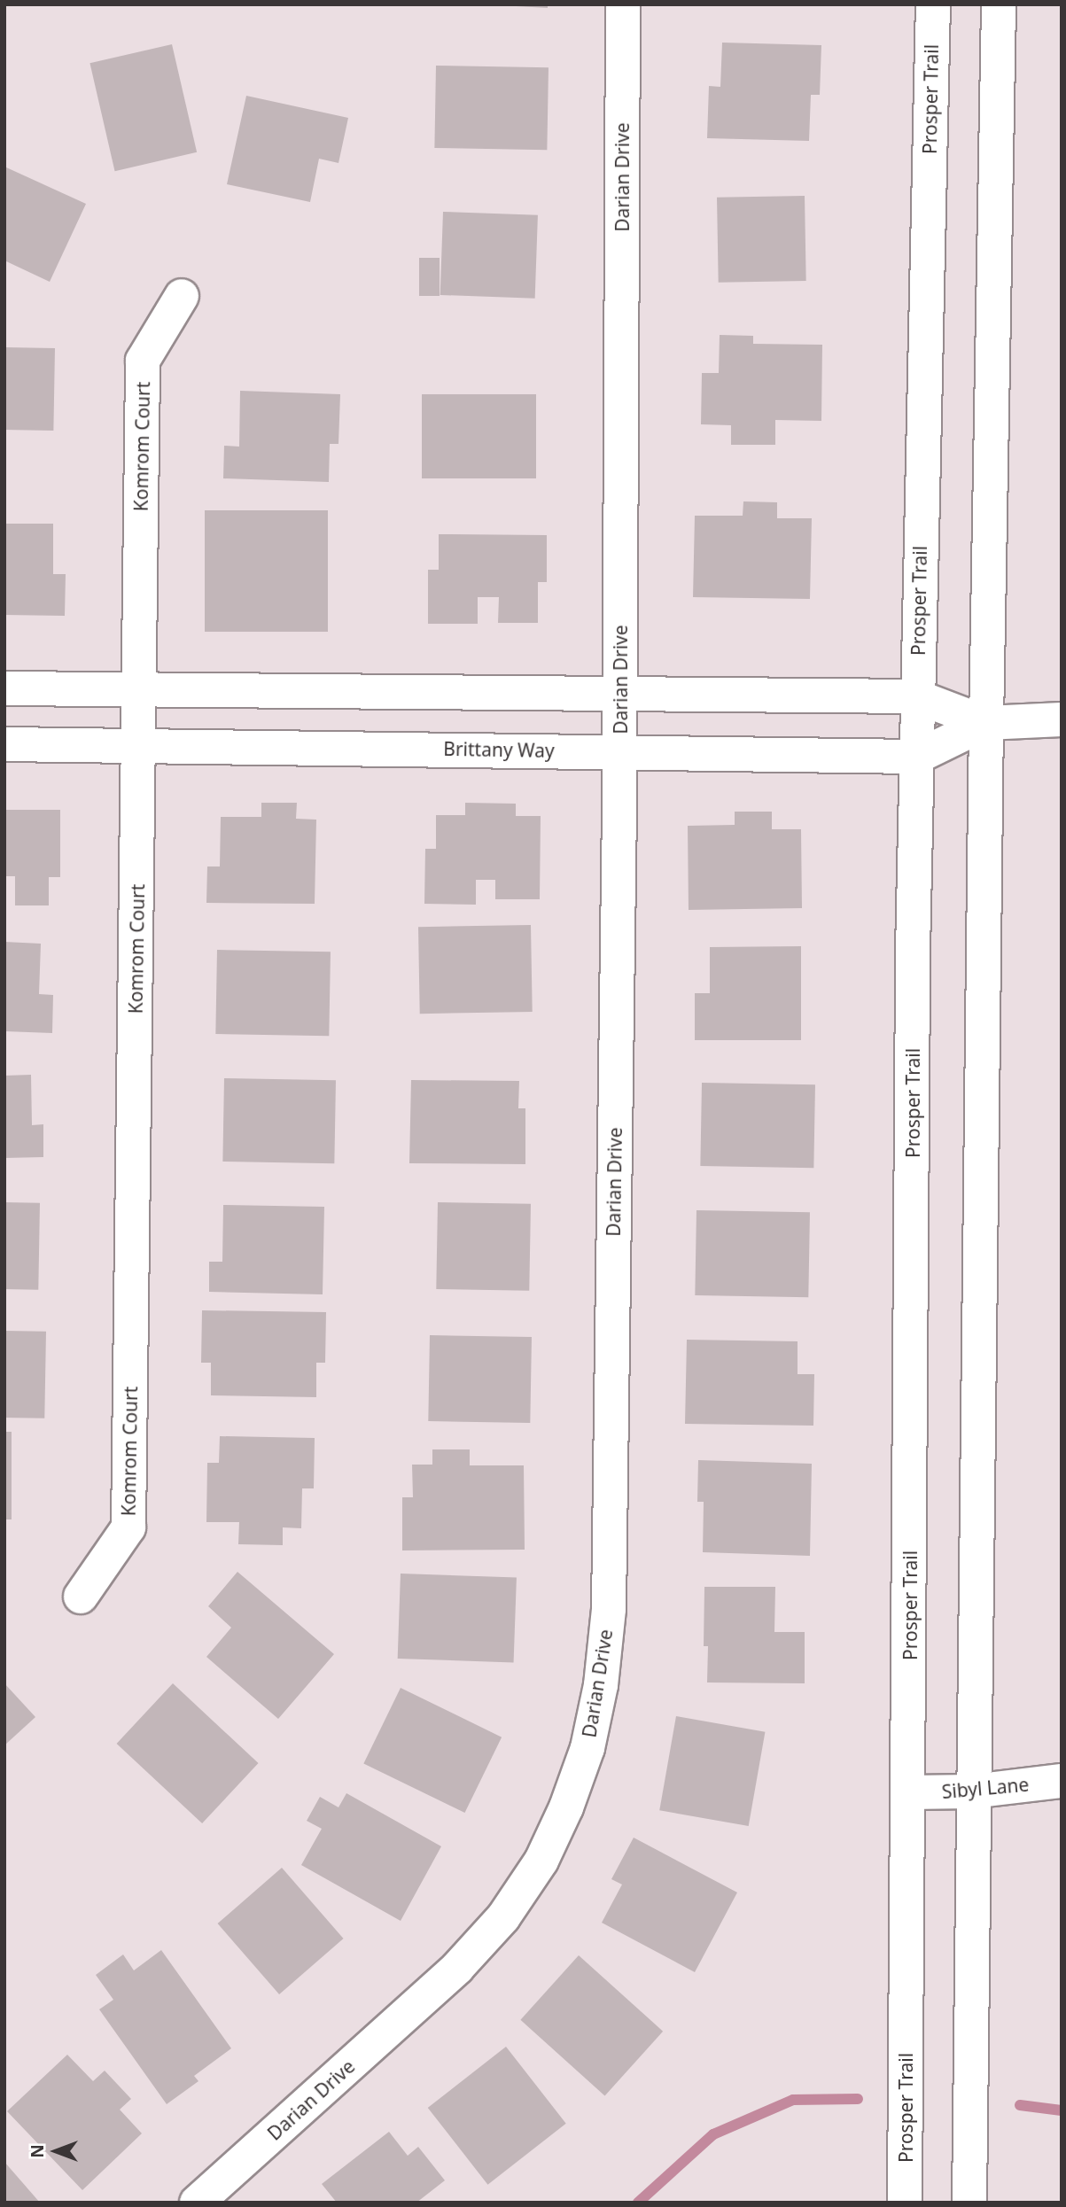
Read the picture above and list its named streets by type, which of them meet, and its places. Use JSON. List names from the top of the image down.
{
  "streets": {
    "street": [
      "Prosper Trail",
      "Darian Drive",
      "Komrom Court",
      "Brittany Way",
      "Sibyl Lane"
    ]
  },
  "crossings": [
    ["Prosper Trail", "Brittany Way"],
    ["Prosper Trail", "Sibyl Lane"],
    ["Darian Drive", "Brittany Way"],
    ["Komrom Court", "Brittany Way"]
  ],
  "north": "left"
}
